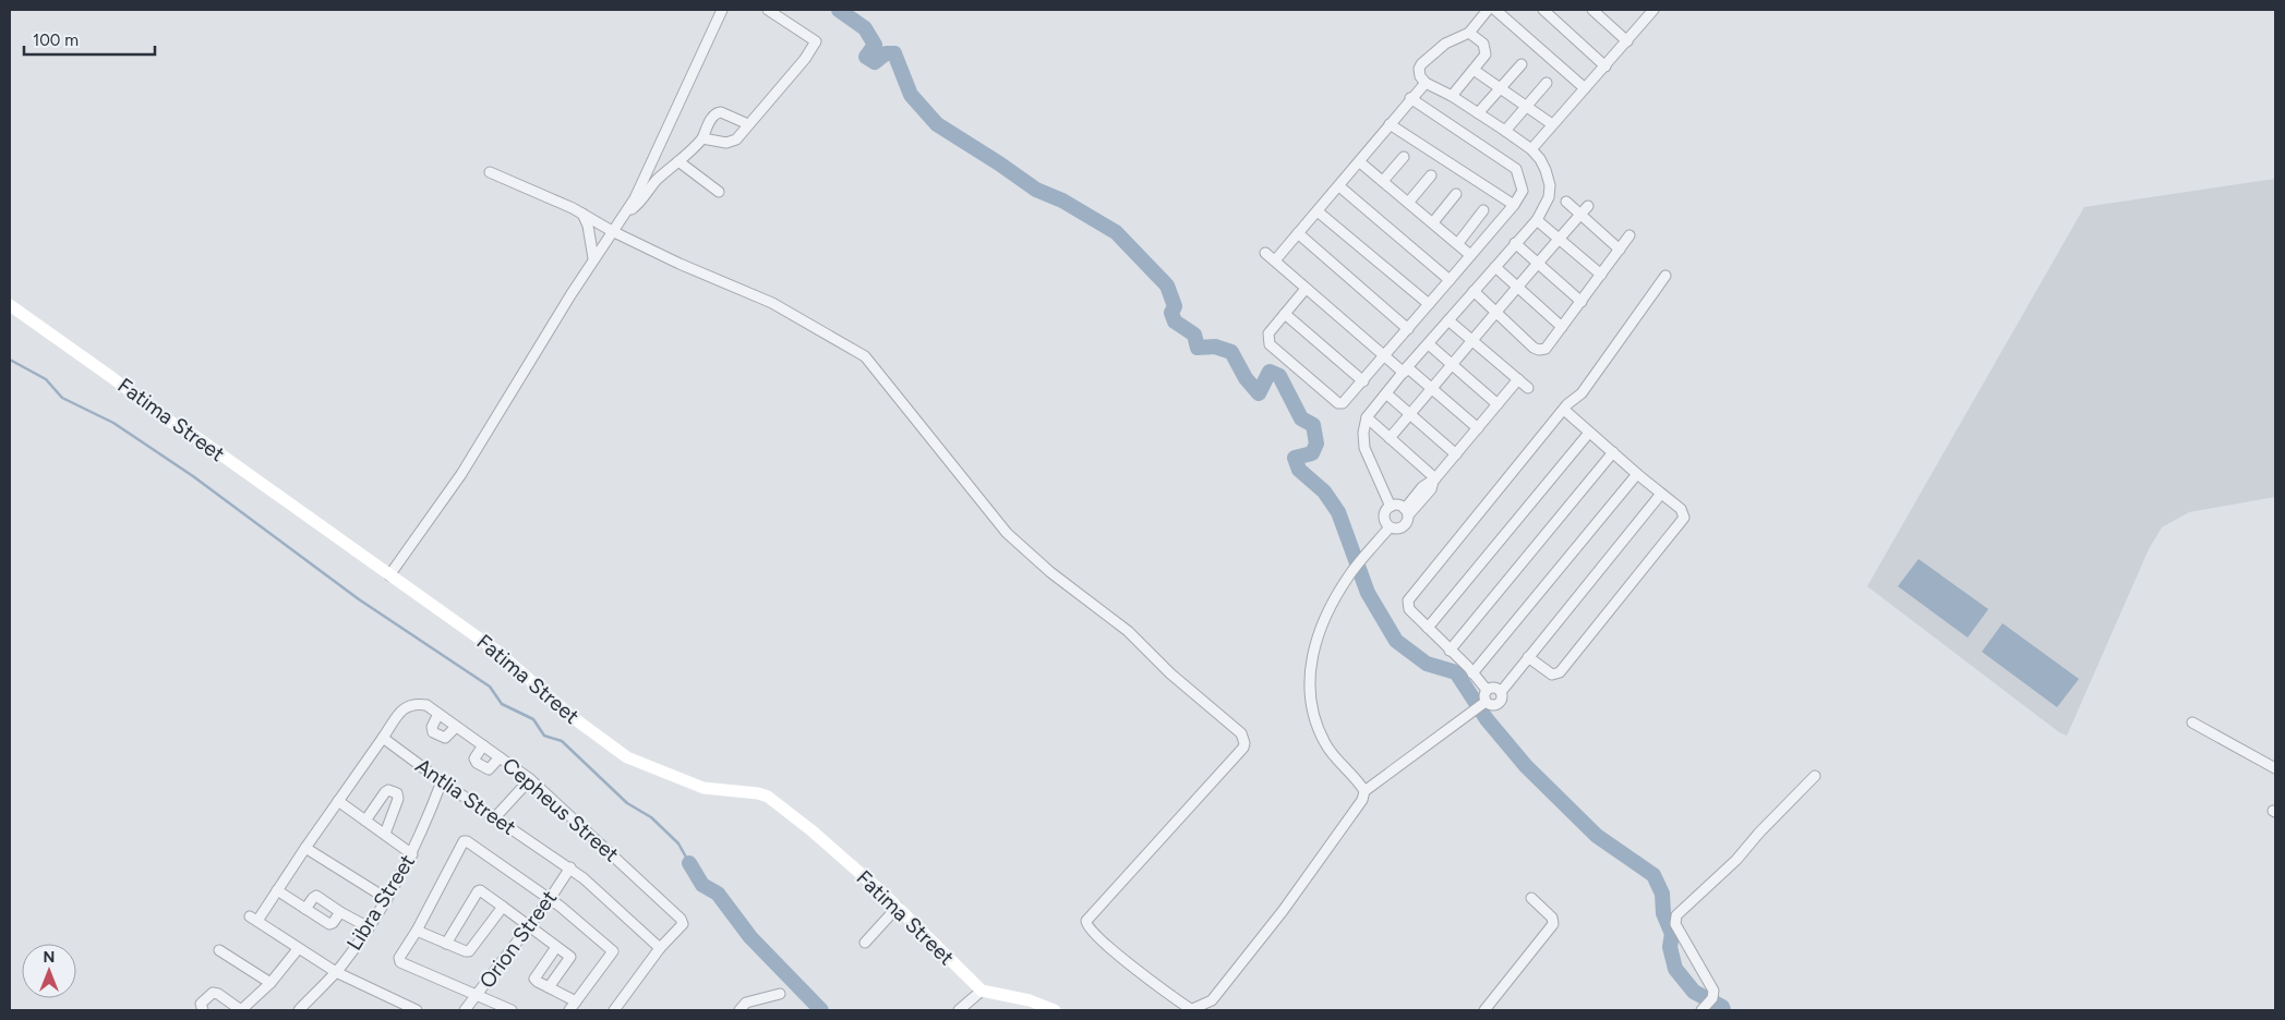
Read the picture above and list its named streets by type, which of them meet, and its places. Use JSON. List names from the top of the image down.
{
  "streets": {
    "street": [
      "Fatima Street",
      "Antlia Street",
      "Cepheus Street",
      "Libra Street",
      "Orion Street"
    ]
  },
  "crossings": [
    ["Antlia Street", "Cepheus Street"],
    ["Antlia Street", "Libra Street"],
    ["Antlia Street", "Orion Street"]
  ],
  "scale_bar": "100 m",
  "north": "top"
}
